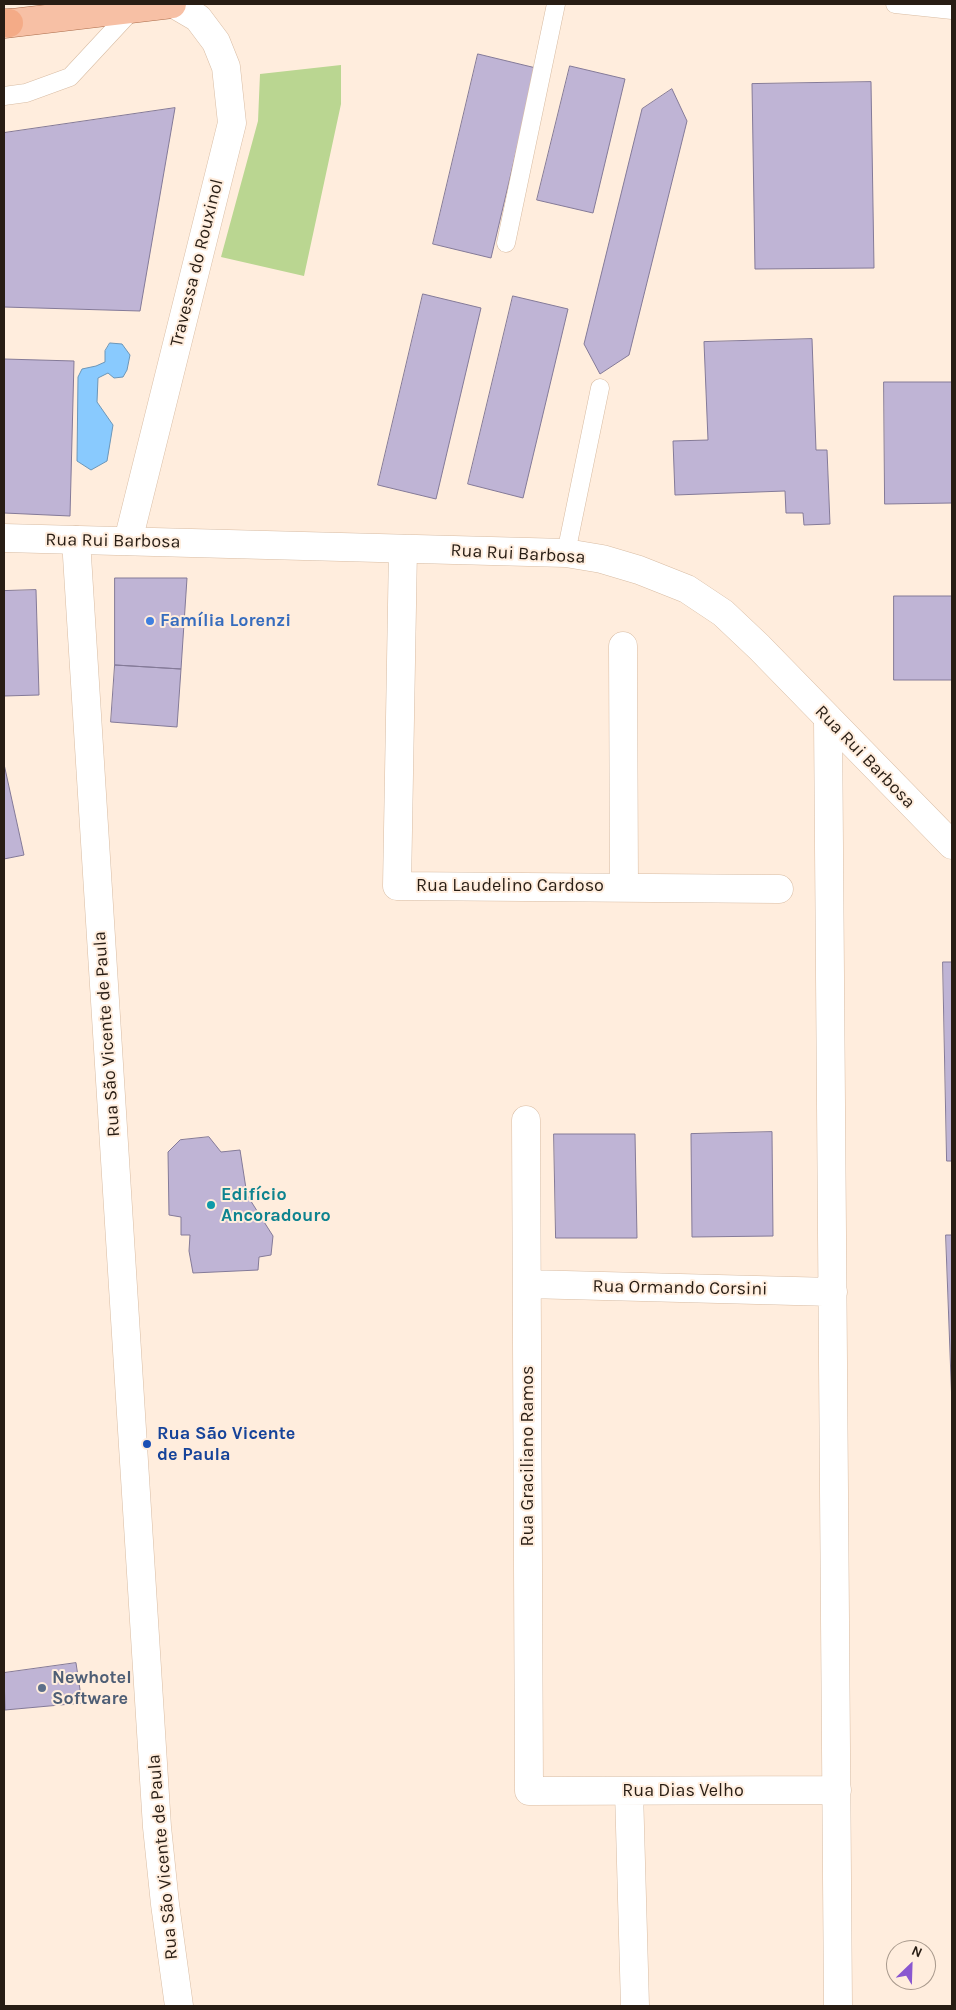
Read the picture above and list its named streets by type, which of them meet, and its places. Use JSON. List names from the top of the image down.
{
  "streets": {
    "street": [
      "Travessa do Rouxinol",
      "Rua Rui Barbosa",
      "Rua Laudelino Cardoso",
      "Rua São Vicente de Paula",
      "Rua Ormando Corsini",
      "Rua Graciliano Ramos",
      "Rua Dias Velho"
    ]
  },
  "crossings": [
    ["Travessa do Rouxinol", "Rua Rui Barbosa"],
    ["Rua Rui Barbosa", "Rua Laudelino Cardoso"],
    ["Rua Rui Barbosa", "Rua São Vicente de Paula"],
    ["Rua Ormando Corsini", "Rua Graciliano Ramos"],
    ["Rua Graciliano Ramos", "Rua Dias Velho"]
  ],
  "places": [
    "Família Lorenzi",
    "Edifício Ancoradouro",
    "Rua São Vicente de Paula",
    "Newhotel Software"
  ],
  "north": "top right"
}
